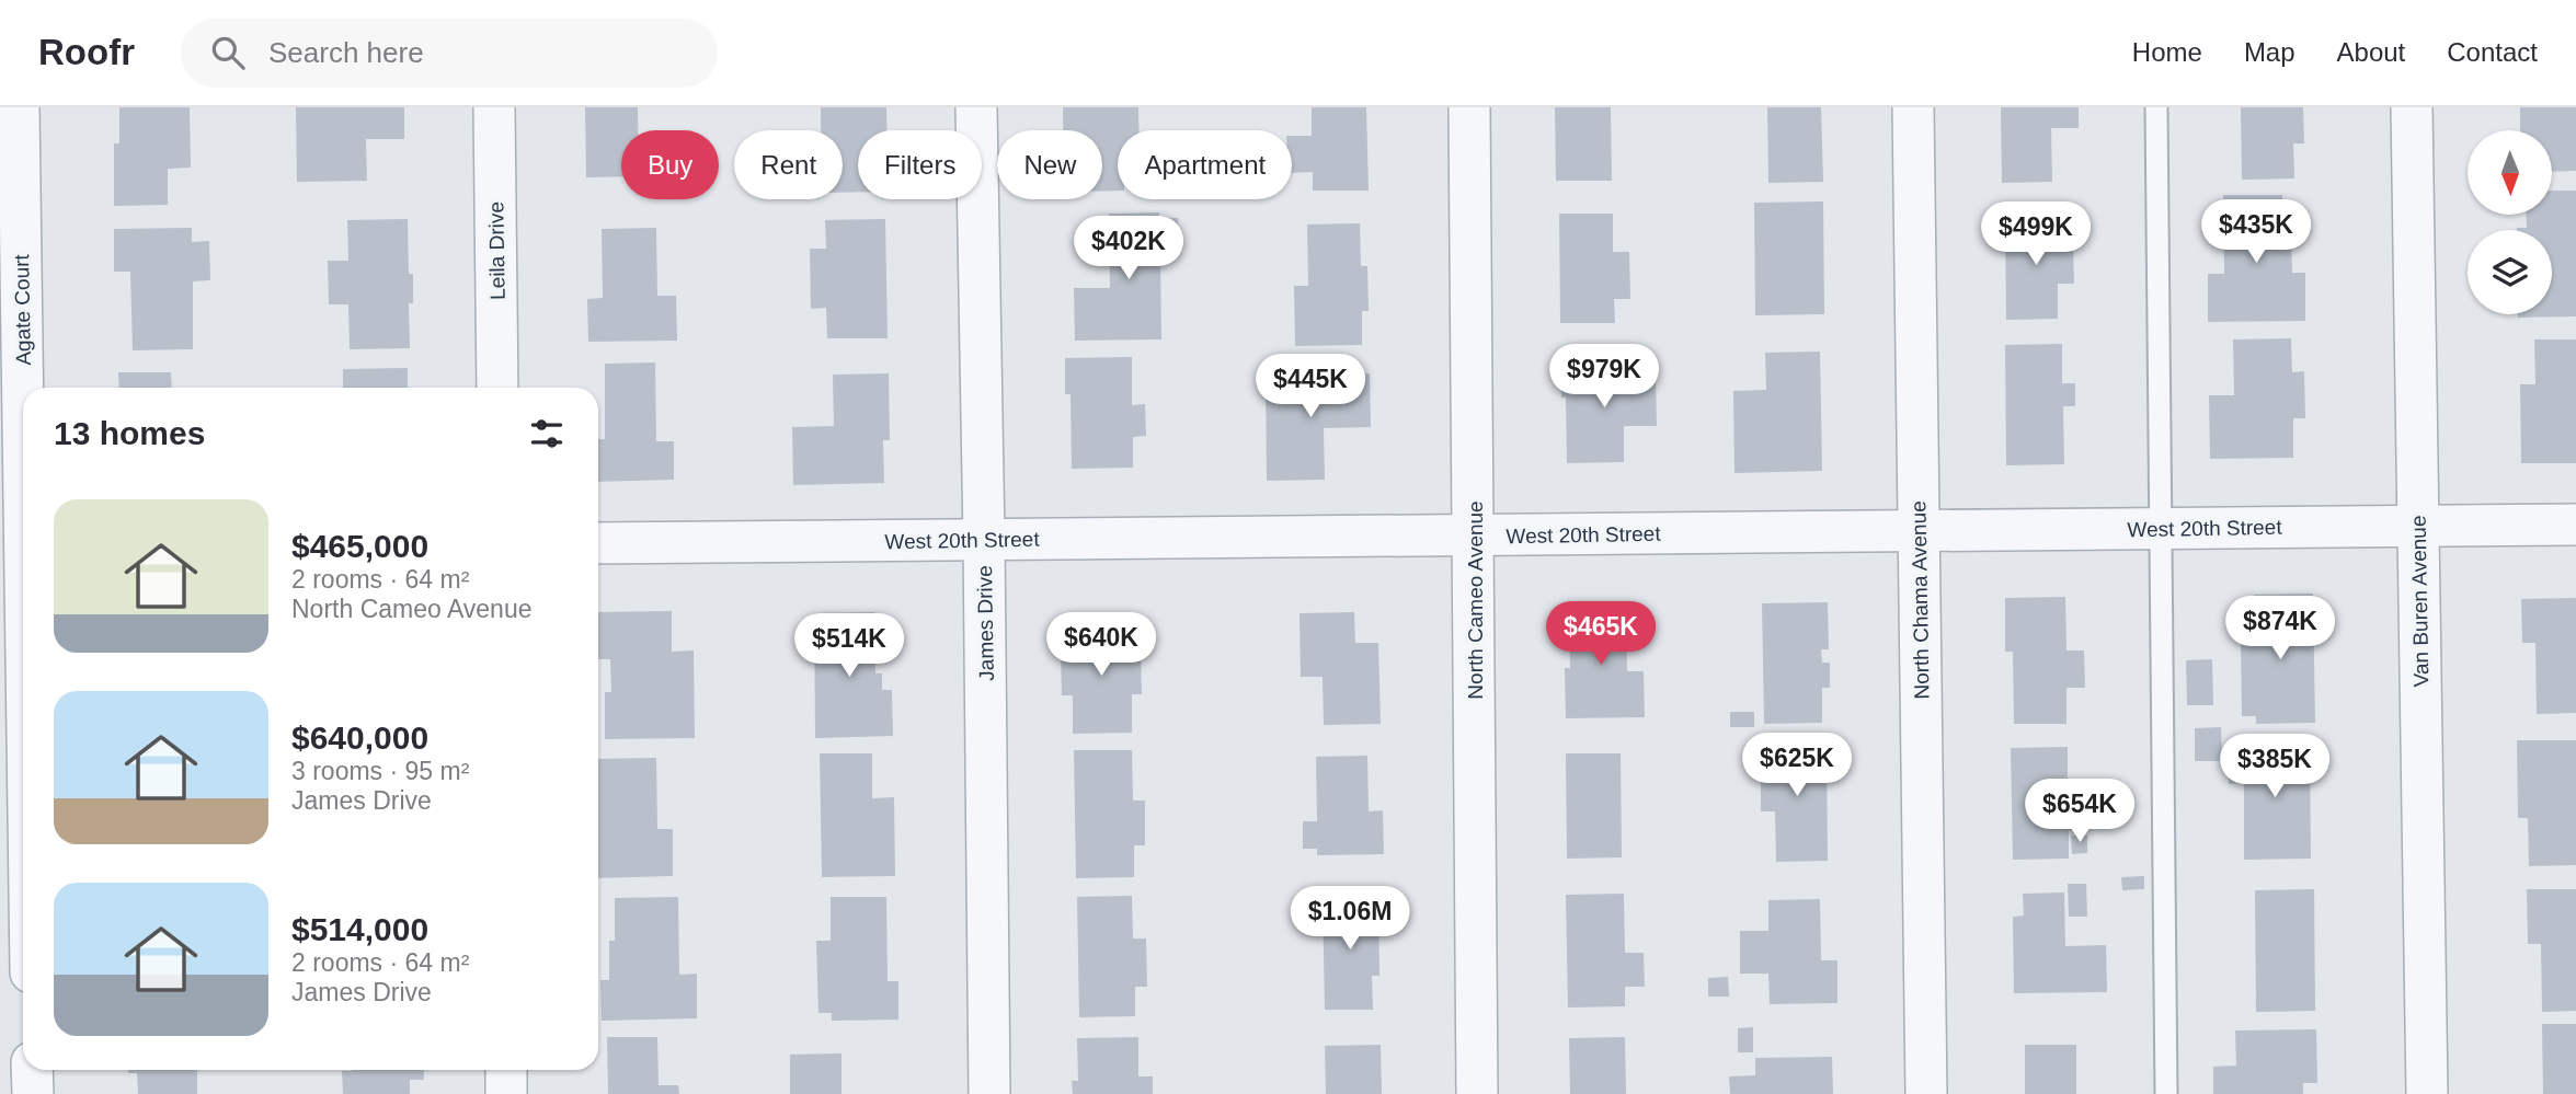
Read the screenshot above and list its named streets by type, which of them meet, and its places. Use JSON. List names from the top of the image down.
{
  "streets": {
    "street": [
      "Leila Drive",
      "Agate Court",
      "West 20th Street",
      "North Cameo Avenue",
      "North Chama Avenue",
      "Van Buren Avenue",
      "James Drive"
    ]
  },
  "crossings": [
    ["West 20th Street", "North Cameo Avenue"],
    ["West 20th Street", "North Chama Avenue"],
    ["West 20th Street", "Van Buren Avenue"],
    ["West 20th Street", "James Drive"]
  ],
  "north": "bottom",
  "page": {
    "header": "Roofr",
    "search": "Search here",
    "nav": [
      "Home",
      "Map",
      "About",
      "Contact"
    ],
    "chip": [
      "Buy",
      "Rent",
      "Filters",
      "New",
      "Apartment"
    ],
    "price": [
      "$435K",
      "$499K",
      "$402K",
      "$979K",
      "$445K",
      "$874K",
      "$465K",
      "$640K",
      "$514K",
      "$625K",
      "$385K",
      "$654K",
      "$1.06M"
    ],
    "heading": "13 homes",
    "list": [
      {
        "name": "$465,000",
        "note": "2 rooms · 64 m² · North Cameo Avenue"
      },
      {
        "name": "$640,000",
        "note": "3 rooms · 95 m² · James Drive"
      },
      {
        "name": "$514,000",
        "note": "2 rooms · 64 m² · James Drive"
      }
    ]
  }
}
